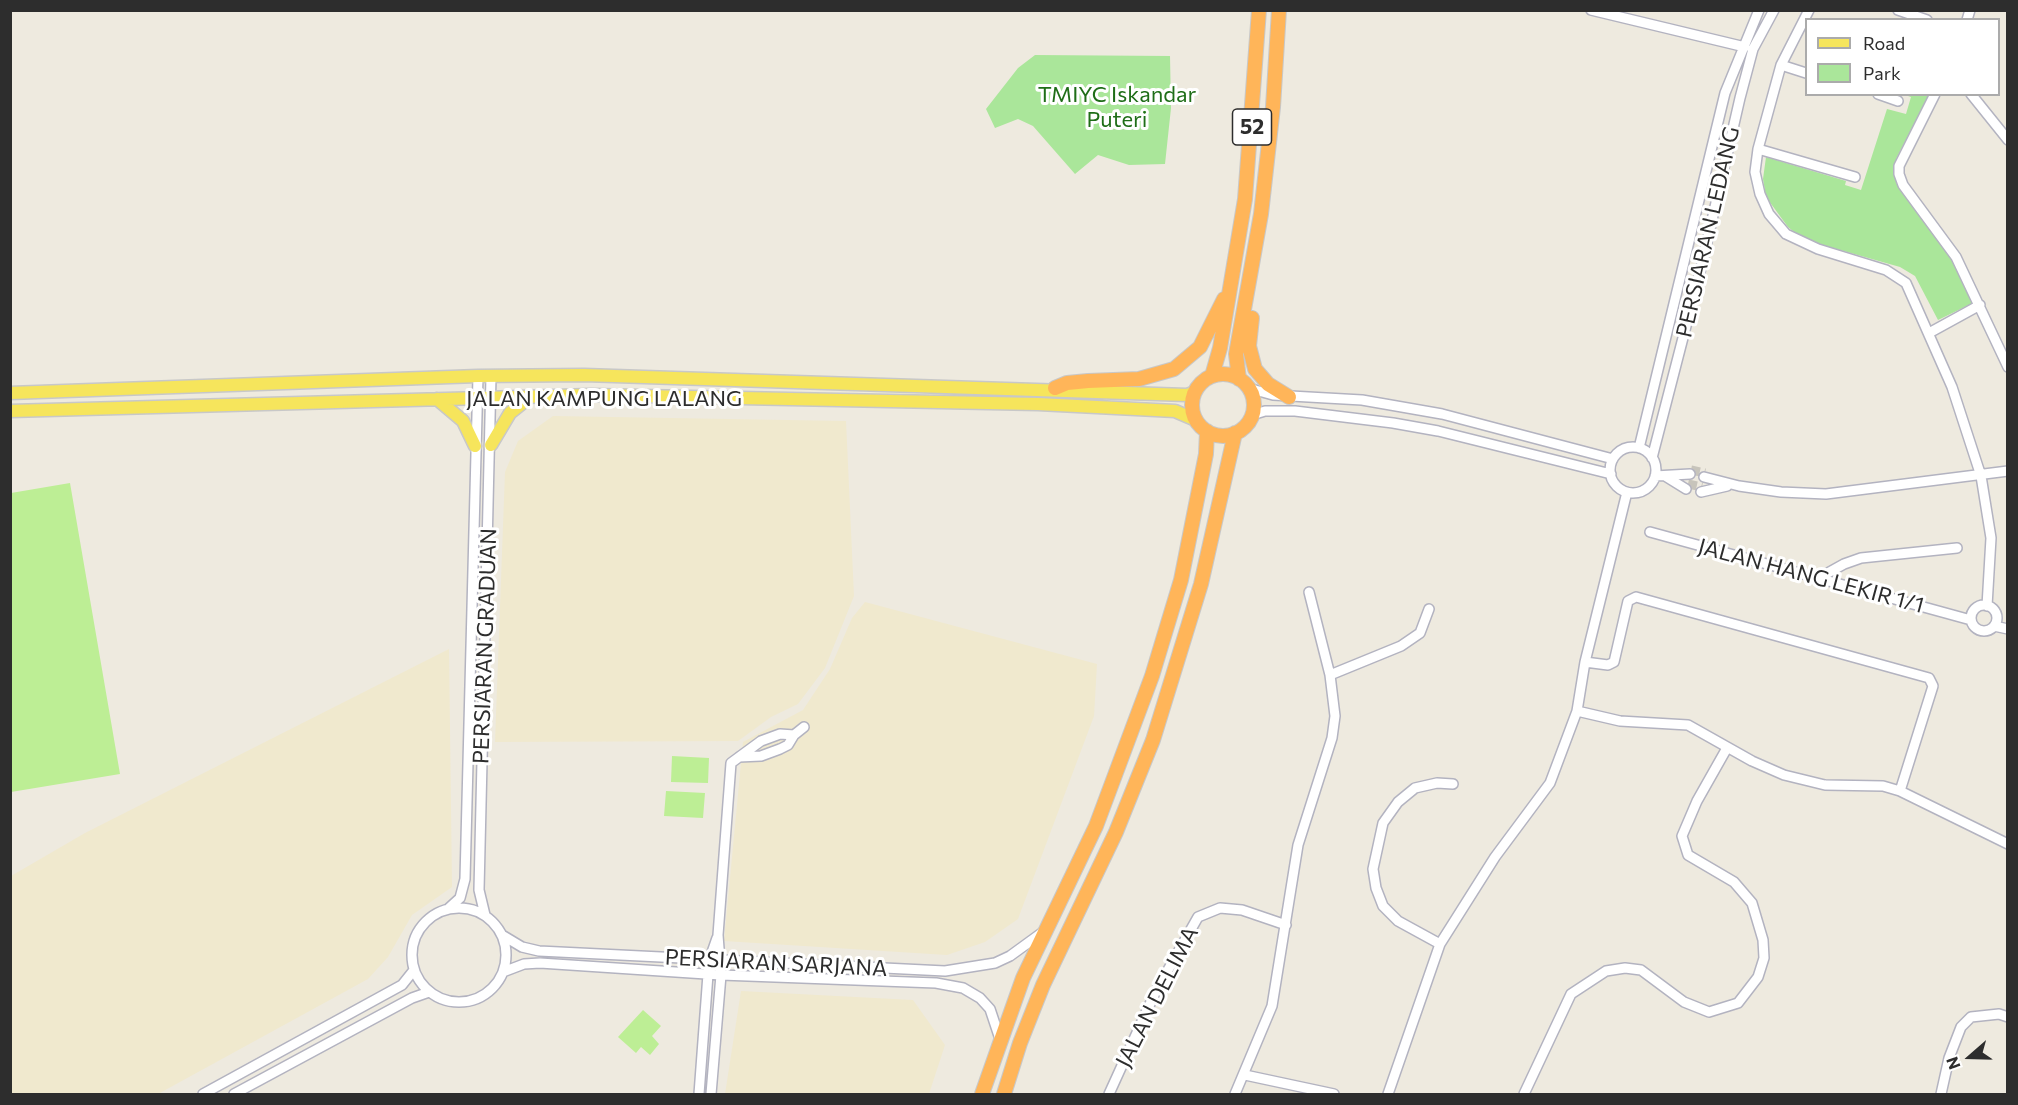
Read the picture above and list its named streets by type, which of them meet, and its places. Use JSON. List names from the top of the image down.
{
  "streets": {
    "highway": ["52"],
    "main road": ["JALAN KAMPUNG LALANG"],
    "street": [
      "PERSIARAN LEDANG",
      "JALAN HANG LEKIR 1/1",
      "PERSIARAN GRADUAN",
      "PERSIARAN SARJANA",
      "JALAN DELIMA"
    ]
  },
  "crossings": [
    ["52", "JALAN KAMPUNG LALANG"],
    ["PERSIARAN LEDANG", "JALAN HANG LEKIR 1/1"],
    ["JALAN KAMPUNG LALANG", "PERSIARAN GRADUAN"],
    ["PERSIARAN GRADUAN", "PERSIARAN SARJANA"]
  ],
  "parks": ["TMIYC Iskandar Puteri"],
  "legend": ["Road", "Park"],
  "north": "left"
}
